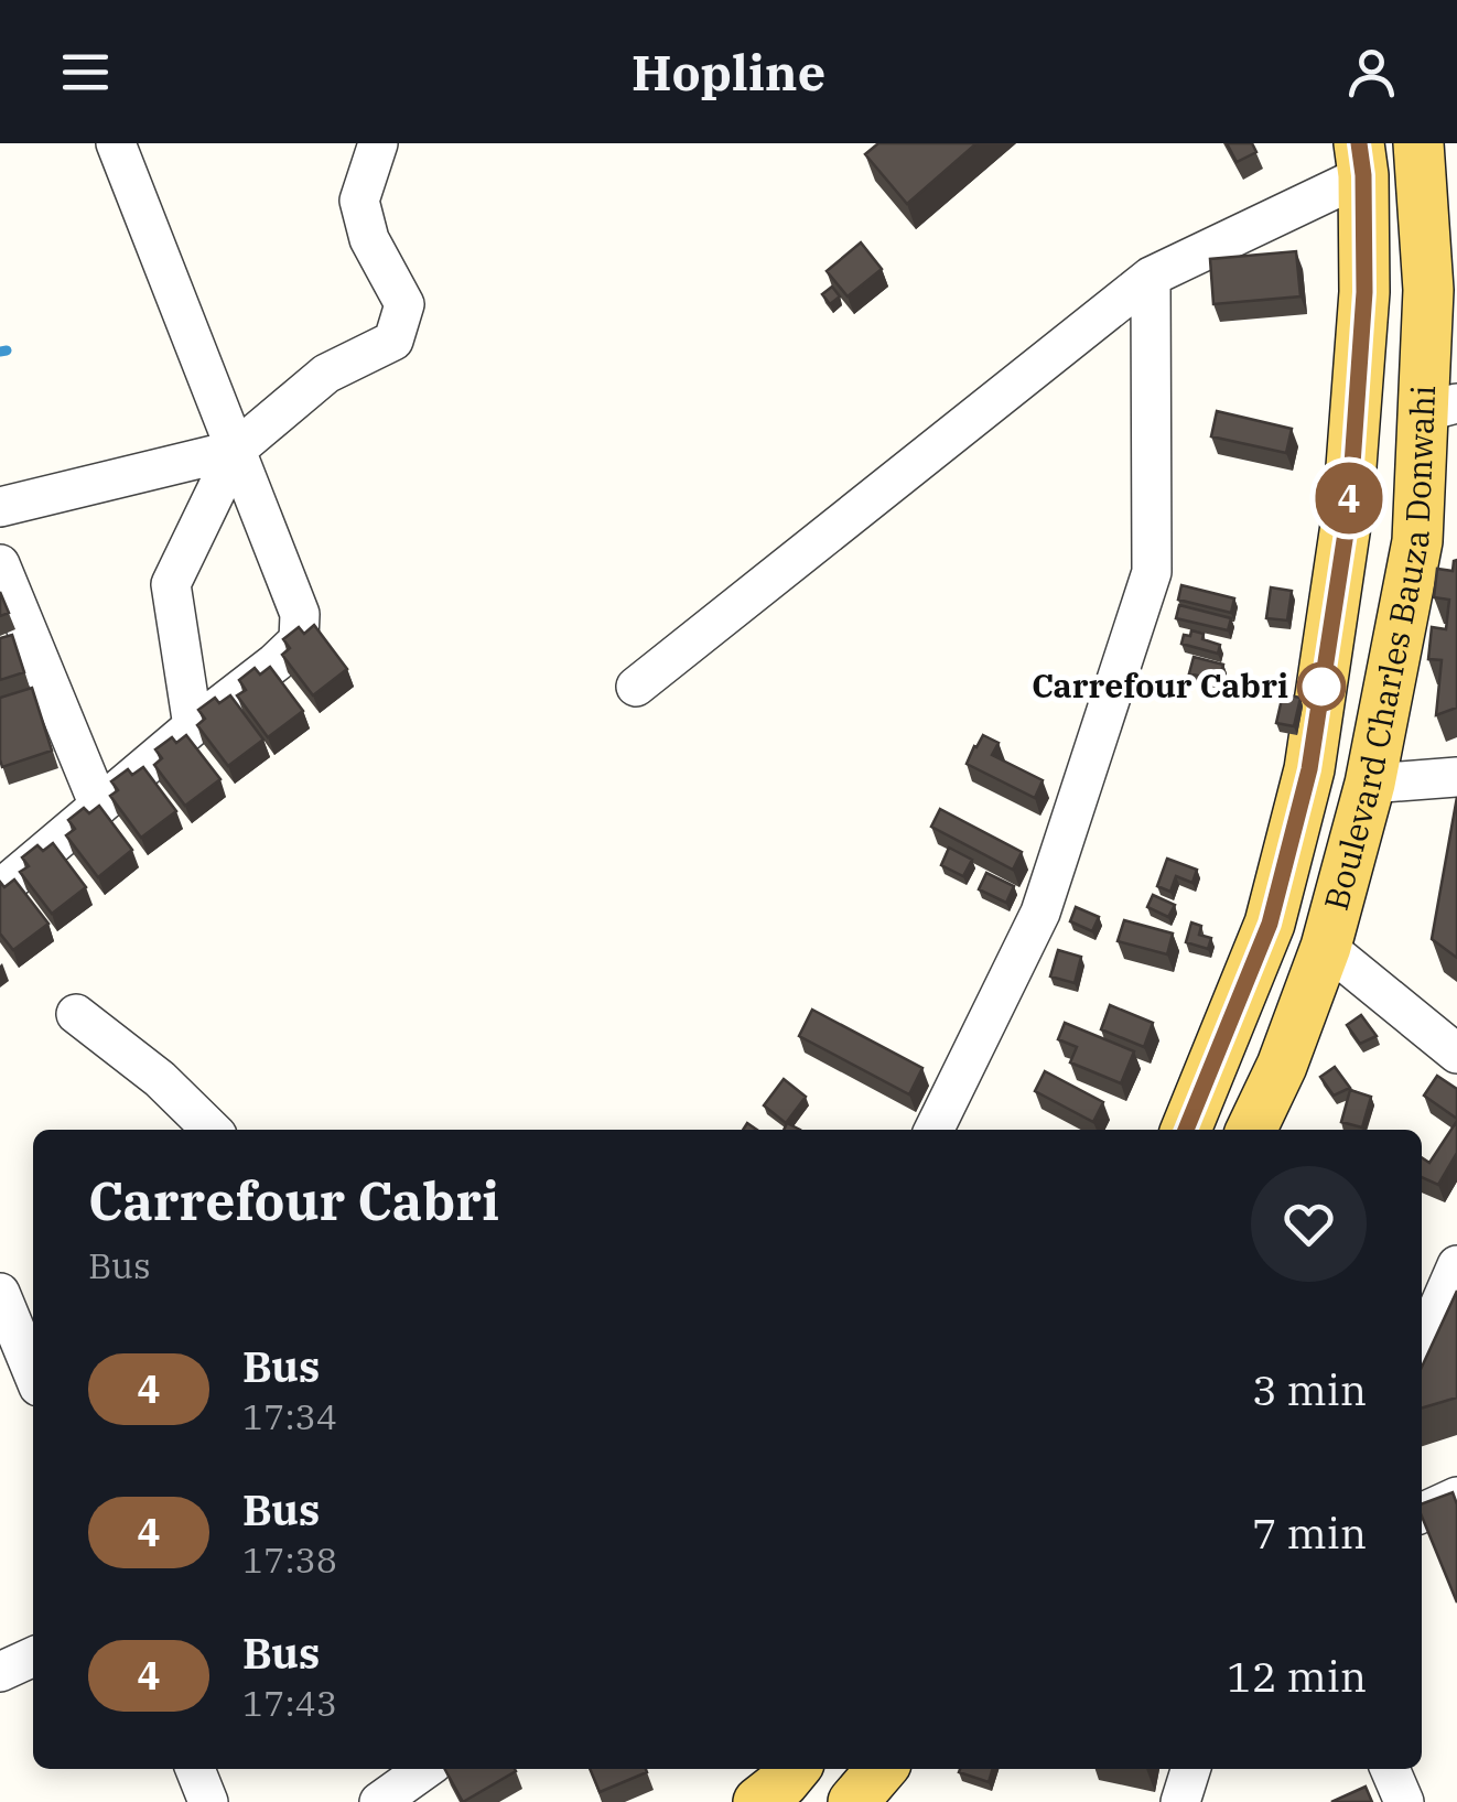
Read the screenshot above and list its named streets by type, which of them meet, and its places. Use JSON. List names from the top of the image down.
{
  "streets": {
    "main road": ["Boulevard Charles Bauza Donwahi"]
  },
  "places": ["Carrefour Cabri"],
  "lines": ["bus line 4"],
  "page": {
    "header": "Hopline",
    "on_map": "4",
    "heading": ["Carrefour Cabri", "Bus"],
    "list": [
      {
        "mark": "4",
        "name": "Bus",
        "note": "17:34",
        "value": "3 min"
      },
      {
        "mark": "4",
        "name": "Bus",
        "note": "17:38",
        "value": "7 min"
      },
      {
        "mark": "4",
        "name": "Bus",
        "note": "17:43",
        "value": "12 min"
      }
    ]
  }
}
